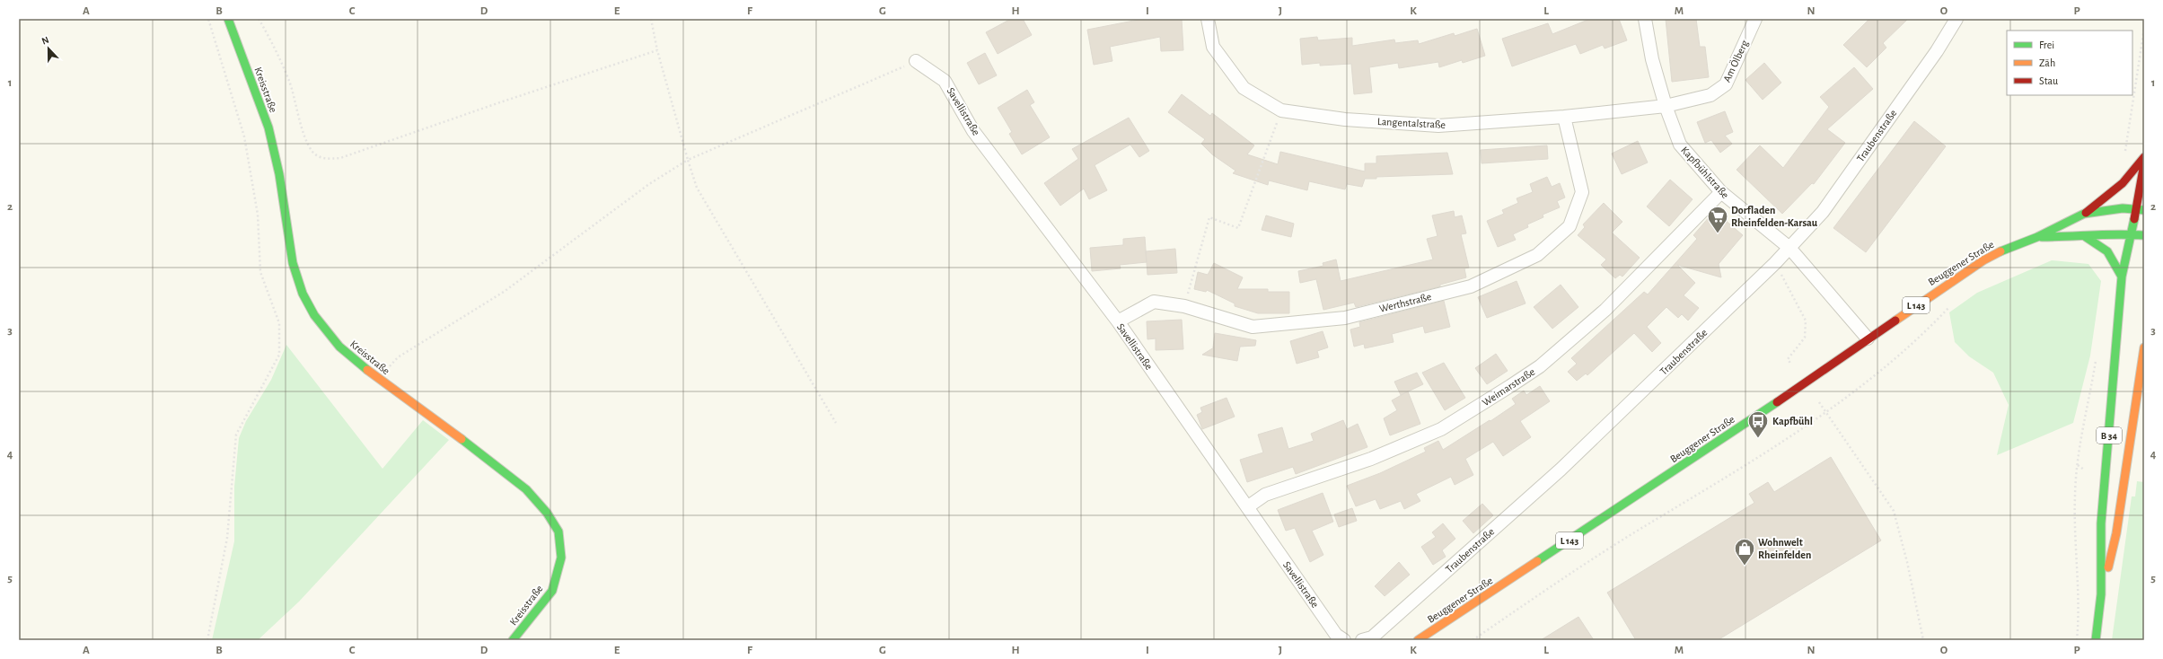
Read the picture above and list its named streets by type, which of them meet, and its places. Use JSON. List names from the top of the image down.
{
  "streets": {
    "main road": [
      "Kreisstraße",
      "Beuggener Straße",
      "L 143",
      "B 34"
    ],
    "street": [
      "Am Ölberg",
      "Savellistraße",
      "Langentalstraße",
      "Traubenstraße",
      "Kapfbühlstraße",
      "Werthstraße",
      "Weimarstraße"
    ]
  },
  "crossings": [
    ["Am Ölberg", "Langentalstraße"],
    ["Am Ölberg", "Kapfbühlstraße"],
    ["Savellistraße", "Werthstraße"],
    ["Savellistraße", "Weimarstraße"],
    ["Langentalstraße", "Kapfbühlstraße"],
    ["Langentalstraße", "Werthstraße"],
    ["Traubenstraße", "Kapfbühlstraße"],
    ["Kapfbühlstraße", "Beuggener Straße"],
    ["Kapfbühlstraße", "Weimarstraße"],
    ["Beuggener Straße", "L 143"],
    ["Beuggener Straße", "B 34"],
    ["L 143", "B 34"]
  ],
  "places": {
    "supermarket": ["Dorfladen Rheinfelden-Karsau"],
    "bus stop": ["Kapfbühl"],
    "shop": ["Wohnwelt Rheinfelden"]
  },
  "legend": ["Frei", "Zäh", "Stau"],
  "north": "top",
  "grid": {
    "columns": [
      "A",
      "B",
      "C",
      "D",
      "E",
      "F",
      "G",
      "H",
      "I",
      "J",
      "K",
      "L",
      "M",
      "N",
      "O",
      "P"
    ],
    "rows": [
      "1",
      "2",
      "3",
      "4",
      "5"
    ]
  }
}
